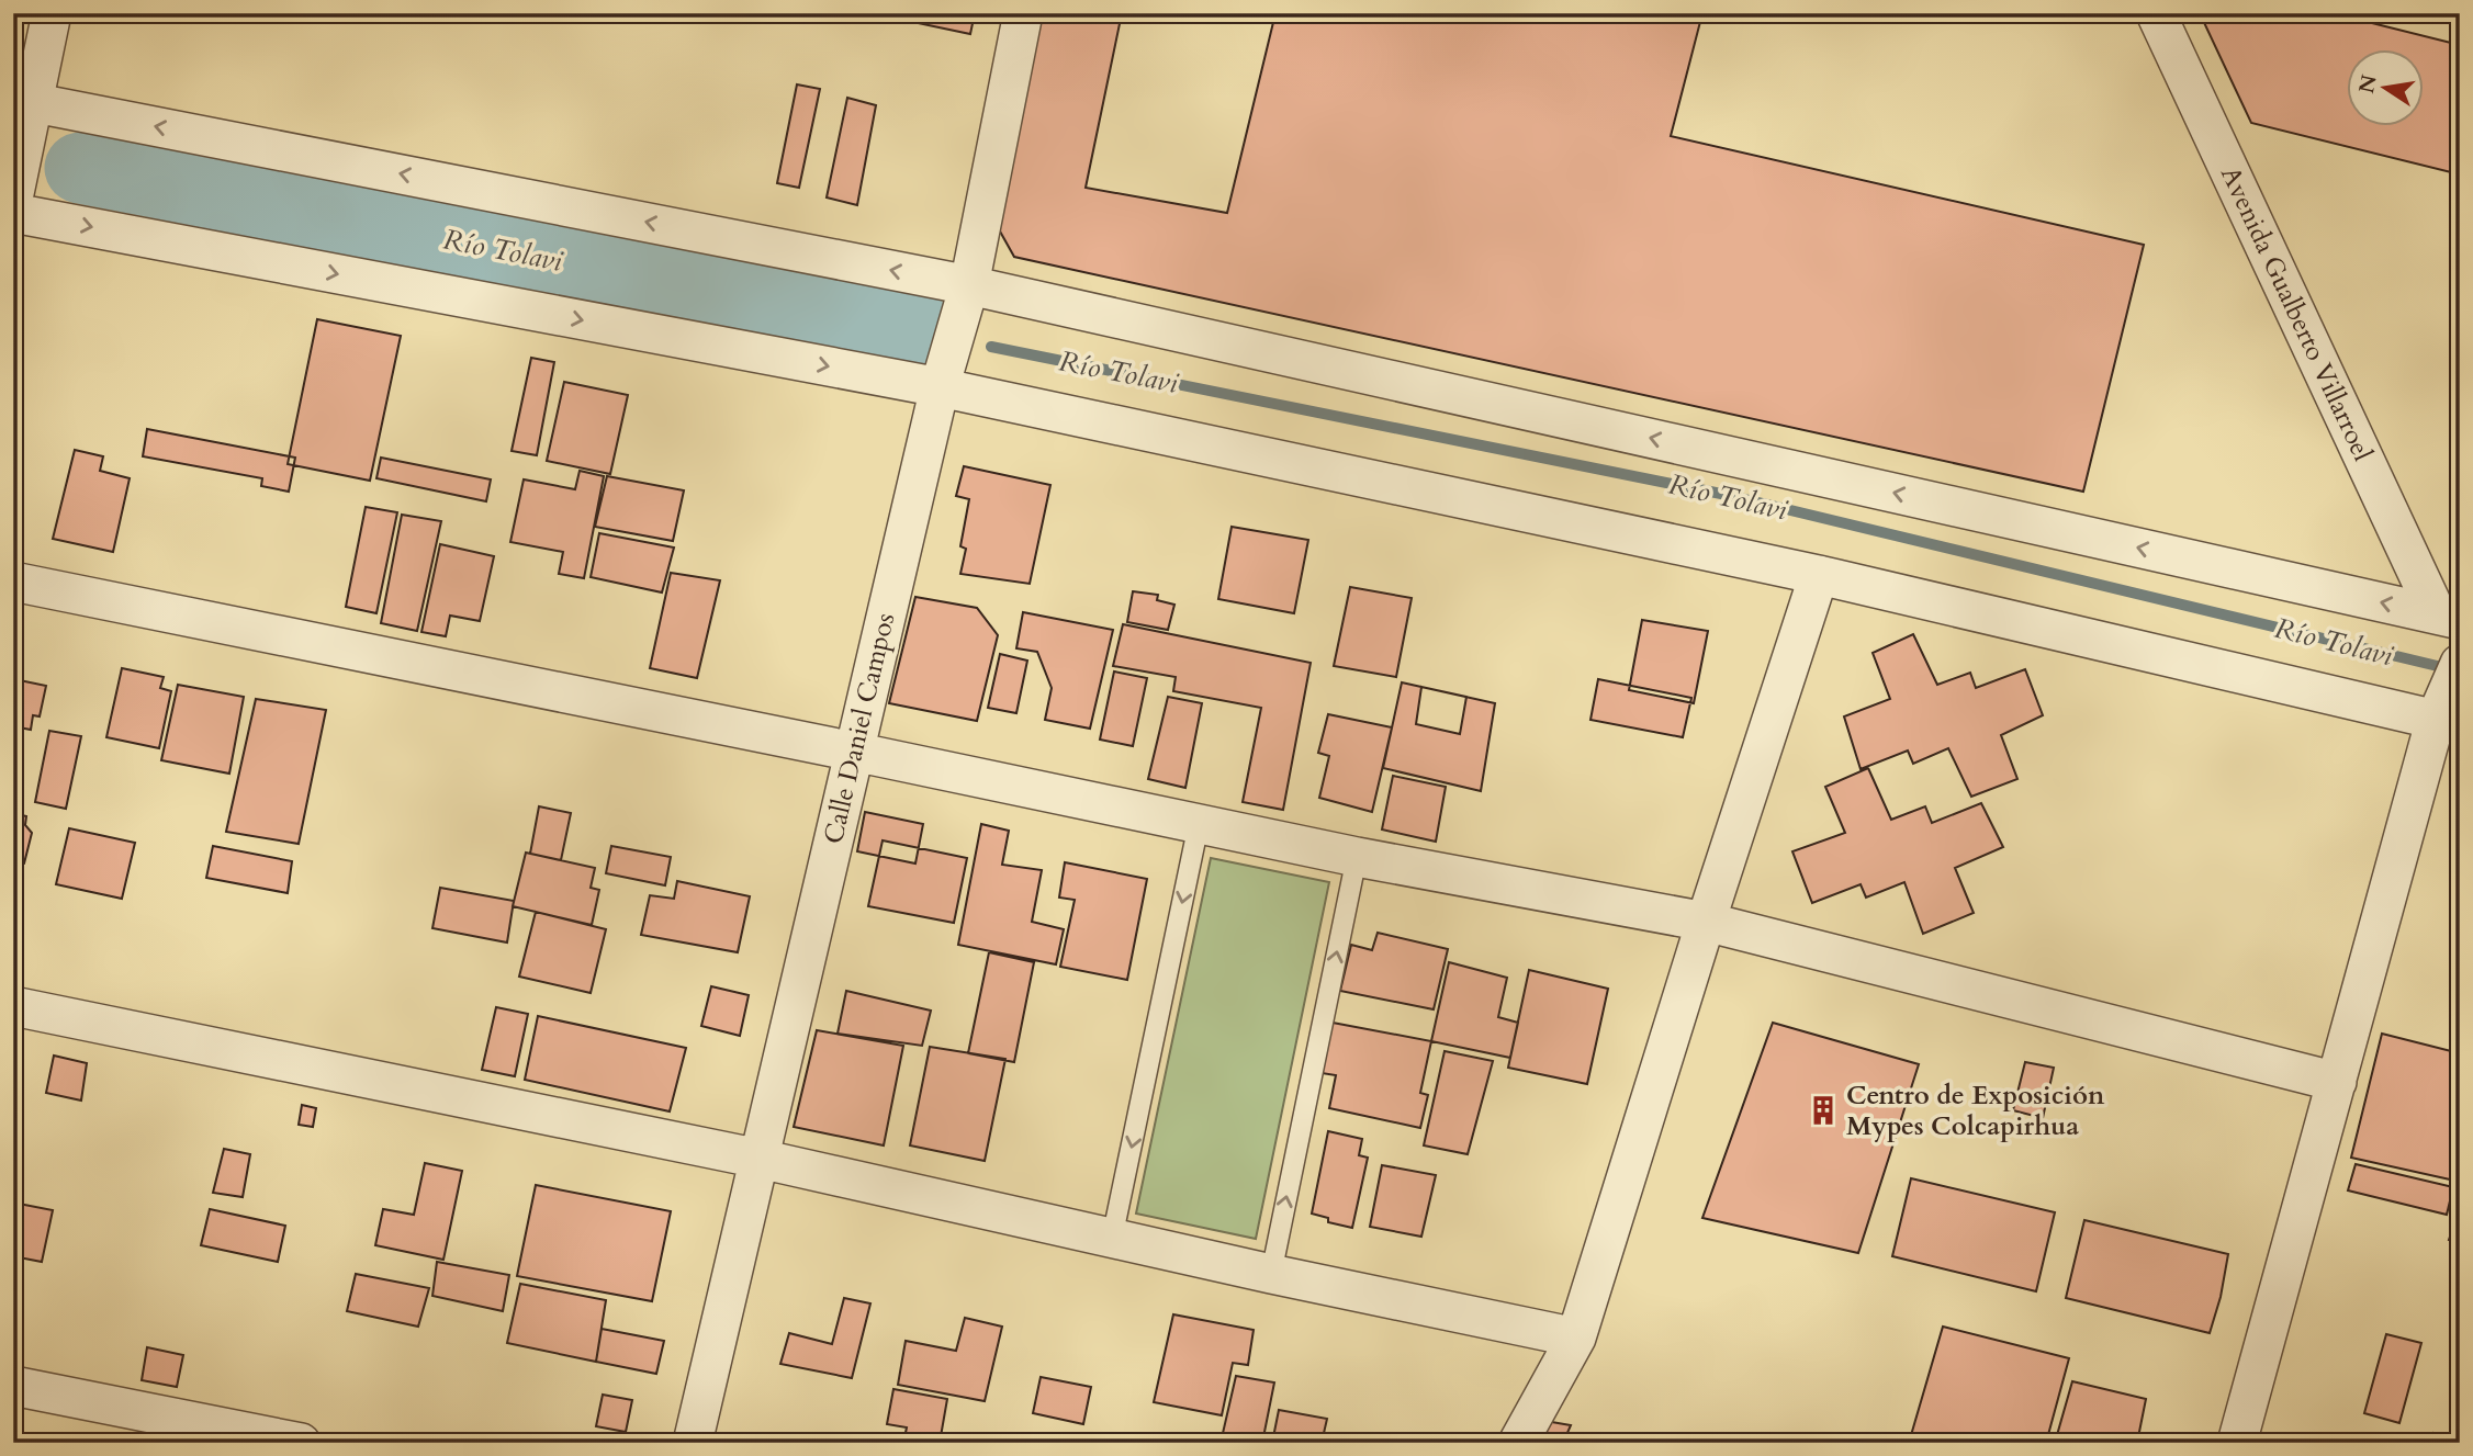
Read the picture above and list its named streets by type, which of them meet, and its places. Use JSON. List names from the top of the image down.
{
  "streets": {
    "street": ["Avenida Gualberto Villarroel", "Calle Daniel Campos"]
  },
  "water": ["Río Tolavi"],
  "places": {
    "building": ["Centro de Exposición Mypes Colcapirhua"]
  },
  "north": "left"
}
